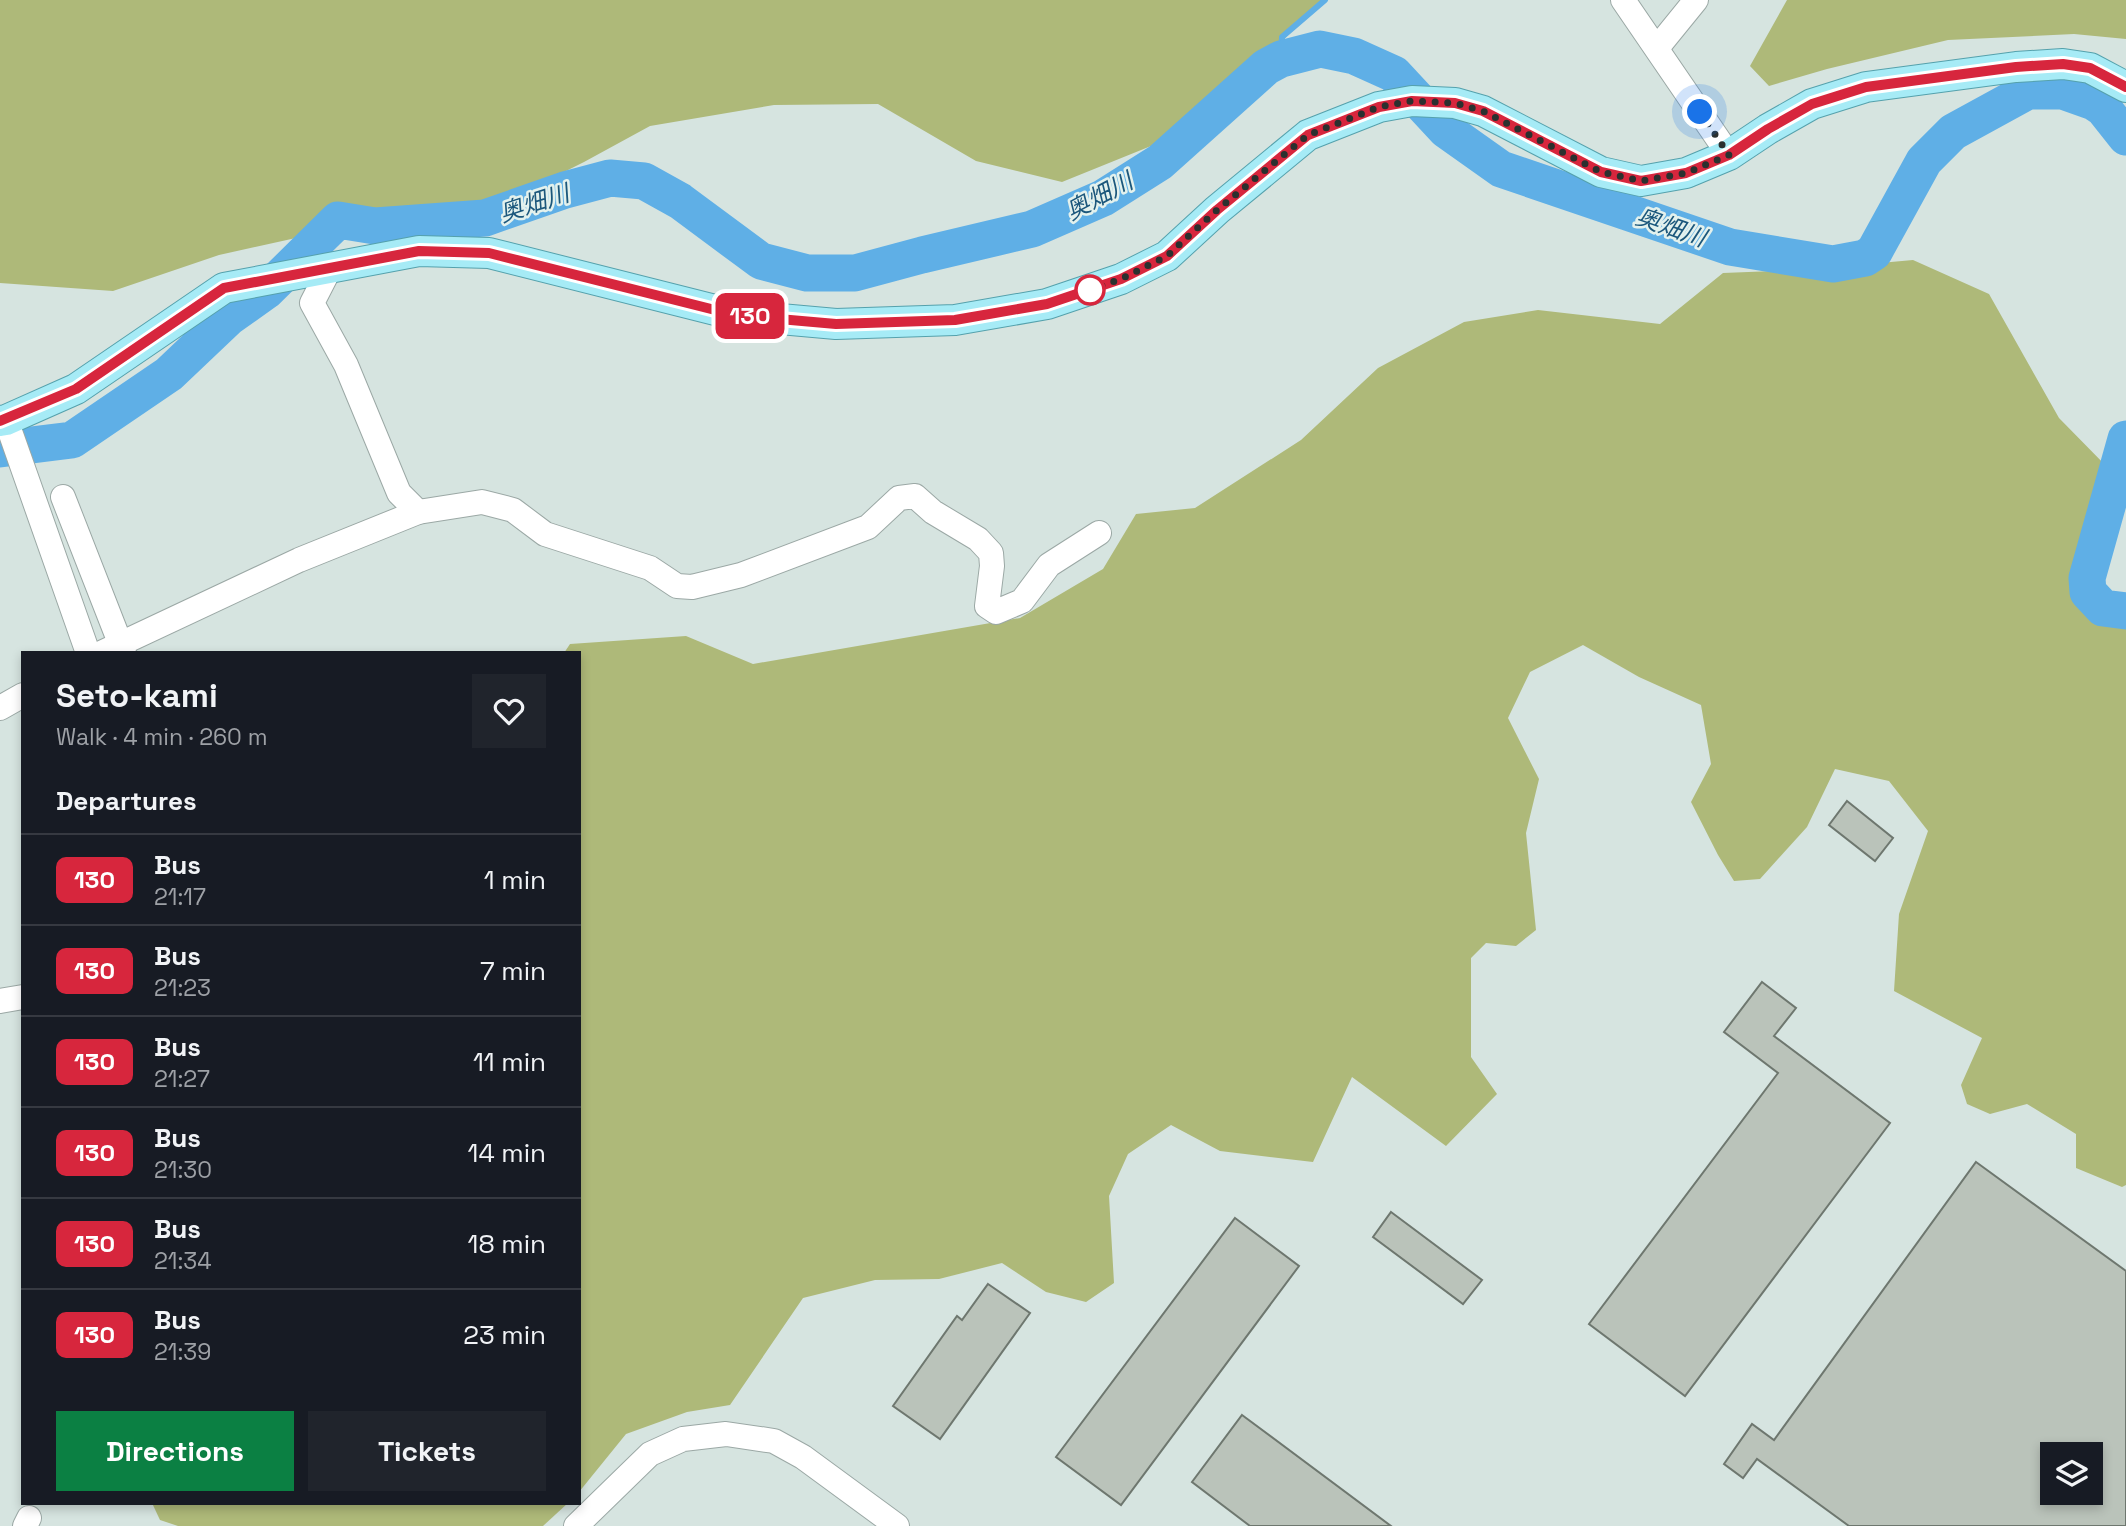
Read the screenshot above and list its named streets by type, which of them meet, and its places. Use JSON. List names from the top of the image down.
{
  "water": ["奥畑川"],
  "lines": ["bus line 130"],
  "page": {
    "on_map": "130",
    "heading": [
      ["Seto-kami", "Walk · 4 min · 260 m"],
      "Departures"
    ],
    "list": [
      {
        "mark": "130",
        "name": "Bus",
        "note": "21:17",
        "value": "1 min"
      },
      {
        "mark": "130",
        "name": "Bus",
        "note": "21:23",
        "value": "7 min"
      },
      {
        "mark": "130",
        "name": "Bus",
        "note": "21:27",
        "value": "11 min"
      },
      {
        "mark": "130",
        "name": "Bus",
        "note": "21:30",
        "value": "14 min"
      },
      {
        "mark": "130",
        "name": "Bus",
        "note": "21:34",
        "value": "18 min"
      },
      {
        "mark": "130",
        "name": "Bus",
        "note": "21:39",
        "value": "23 min"
      }
    ],
    "buttons": ["Directions", "Tickets"]
  }
}
